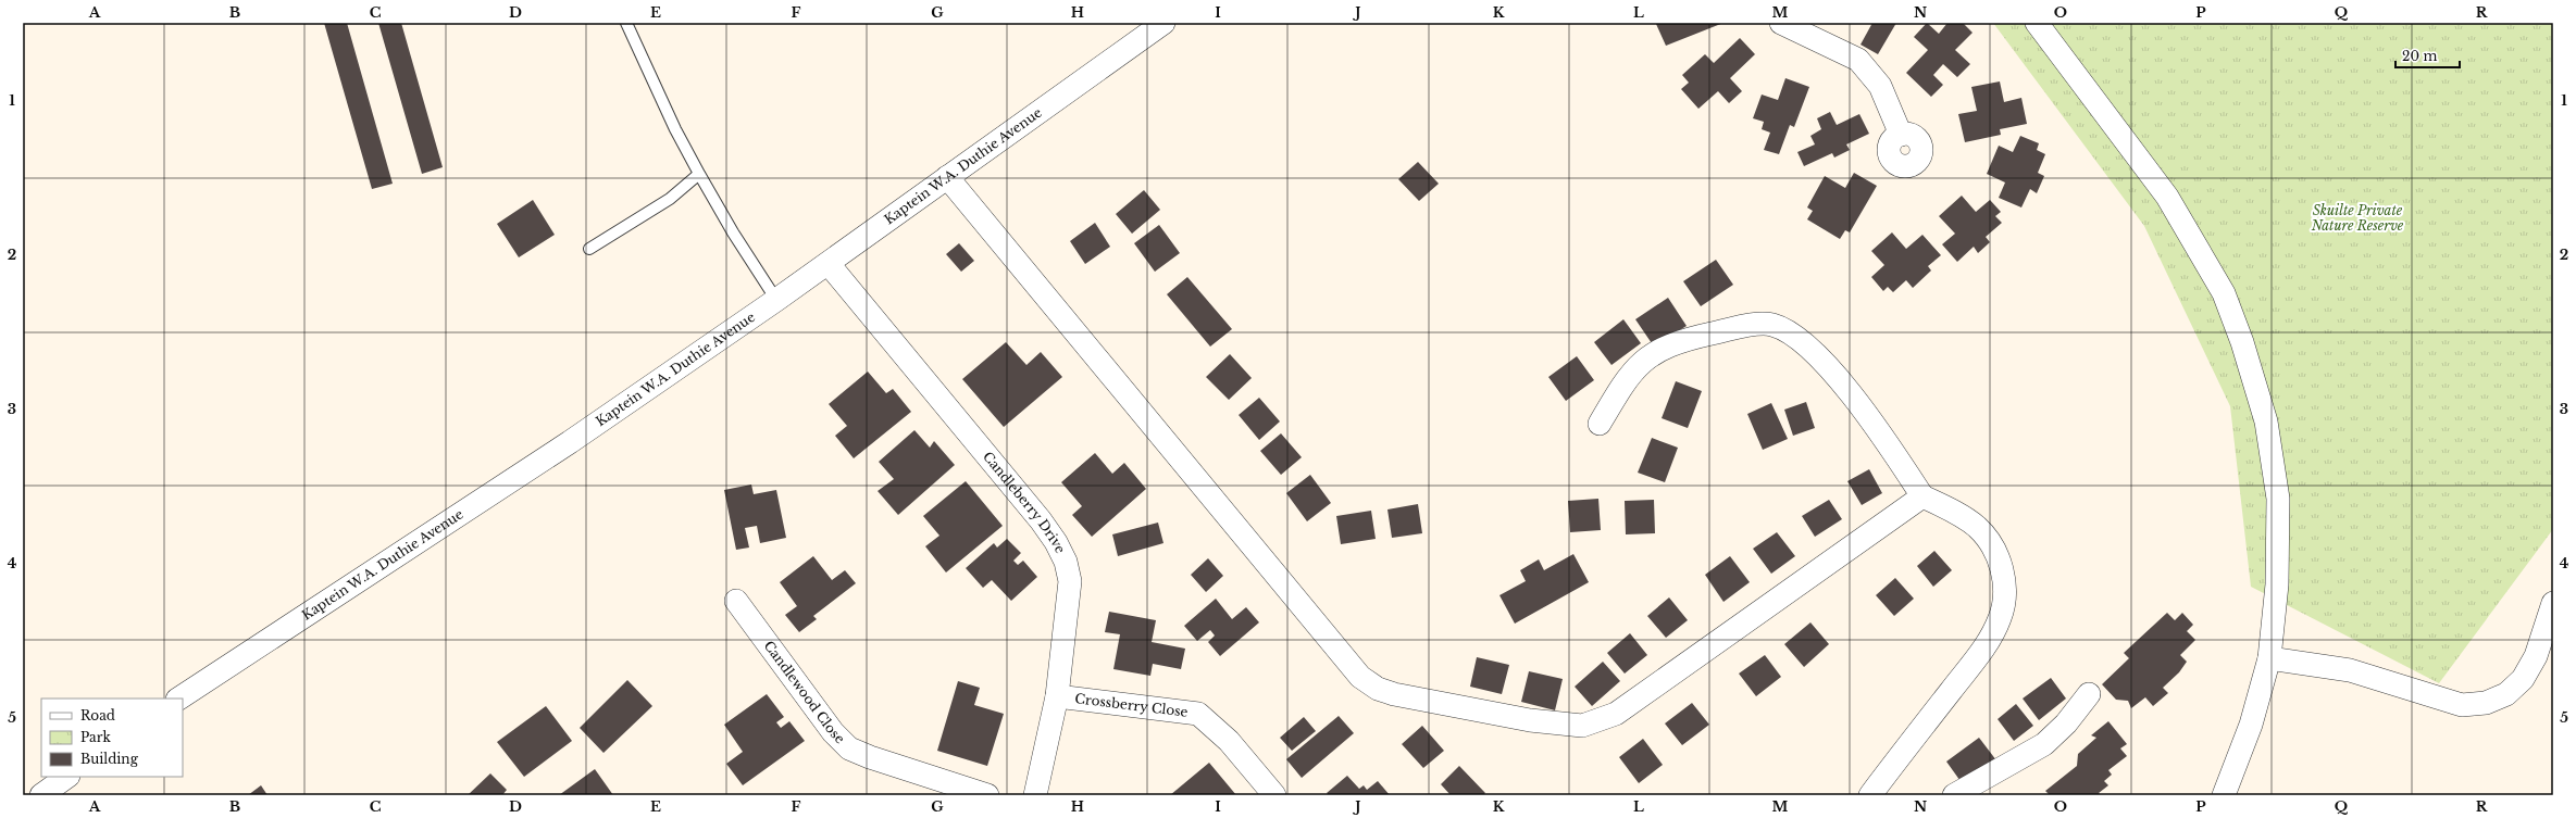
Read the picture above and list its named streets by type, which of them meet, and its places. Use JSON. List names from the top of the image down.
{
  "streets": {
    "street": [
      "Kaptein W.A. Duthie Avenue",
      "Candleberry Drive",
      "Candlewood Close",
      "Crossberry Close"
    ]
  },
  "crossings": [
    ["Kaptein W.A. Duthie Avenue", "Candleberry Drive"],
    ["Candleberry Drive", "Crossberry Close"]
  ],
  "parks": ["Skuilte Private Nature Reserve"],
  "legend": ["Road", "Park", "Building"],
  "scale_bar": "20 m",
  "grid": {
    "columns": [
      "A",
      "B",
      "C",
      "D",
      "E",
      "F",
      "G",
      "H",
      "I",
      "J",
      "K",
      "L",
      "M",
      "N",
      "O",
      "P",
      "Q",
      "R"
    ],
    "rows": [
      "1",
      "2",
      "3",
      "4",
      "5"
    ]
  }
}
